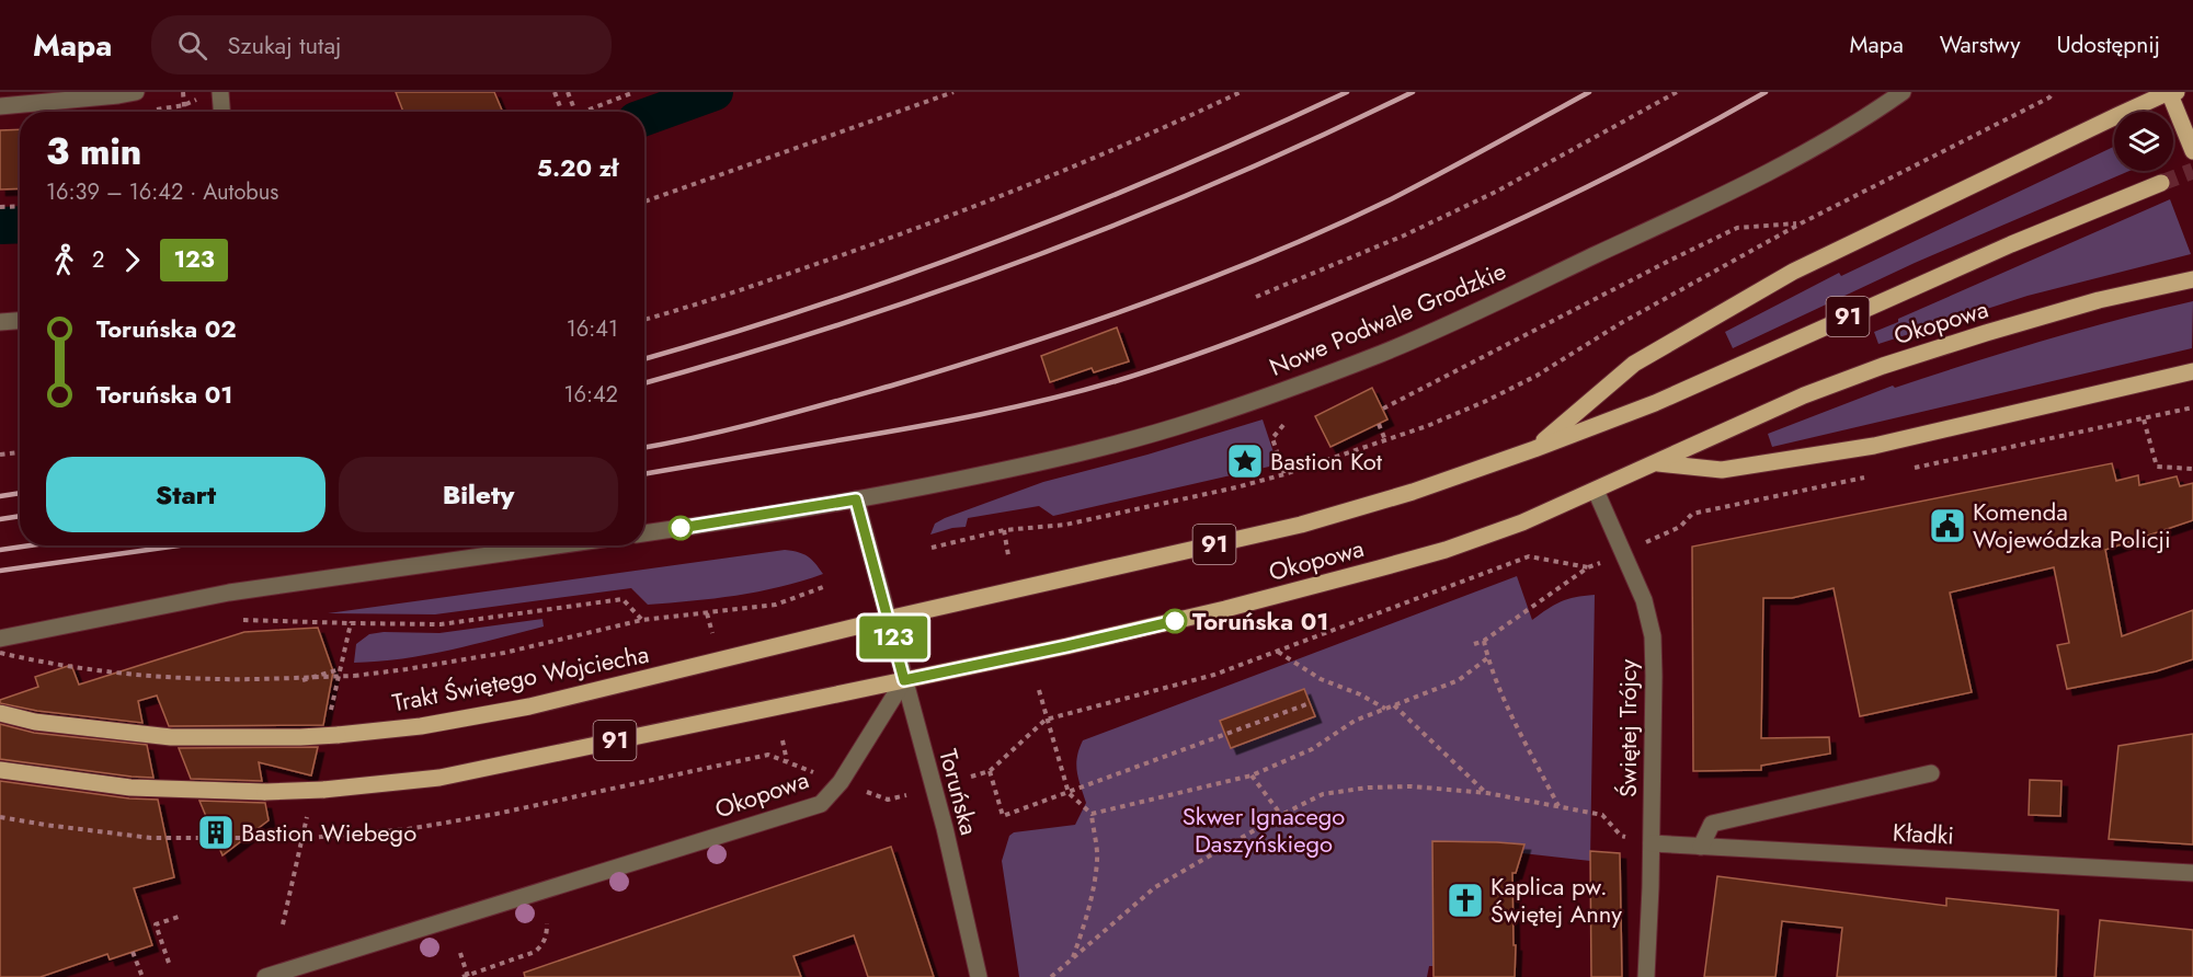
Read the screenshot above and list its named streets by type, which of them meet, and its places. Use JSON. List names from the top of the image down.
{
  "streets": {
    "main road": ["91", "Okopowa", "Trakt Świętego Wojciecha"],
    "street": [
      "Nowe Podwale Grodzkie",
      "Świętej Trójcy",
      "Toruńska",
      "Kładki"
    ]
  },
  "crossings": [
    ["91", "Okopowa"],
    ["91", "Toruńska"],
    ["Okopowa", "Trakt Świętego Wojciecha"],
    ["Okopowa", "Świętej Trójcy"],
    ["Okopowa", "Toruńska"],
    ["Trakt Świętego Wojciecha", "Toruńska"],
    ["Świętej Trójcy", "Kładki"]
  ],
  "parks": ["Skwer Ignacego Daszyńskiego"],
  "places": {
    "place": ["Bastion Kot"],
    "public building": ["Komenda Wojewódzka Policji"],
    "other": ["Toruńska 01"],
    "building": ["Bastion Wiebego"],
    "church": ["Kaplica pw. Świętej Anny"]
  },
  "lines": ["bus line 123"],
  "page": {
    "header": "Mapa",
    "search": "Szukaj tutaj",
    "nav": ["Mapa", "Warstwy", "Udostępnij"],
    "on_map": "123",
    "heading": ["3 min", "16:39 – 16:42 · Autobus", "5.20 zł"],
    "legs": ["2", "123"],
    "list": [
      {
        "name": "Toruńska 02",
        "value": "16:41"
      },
      {
        "name": "Toruńska 01",
        "value": "16:42"
      }
    ],
    "buttons": ["Start", "Bilety"]
  }
}
